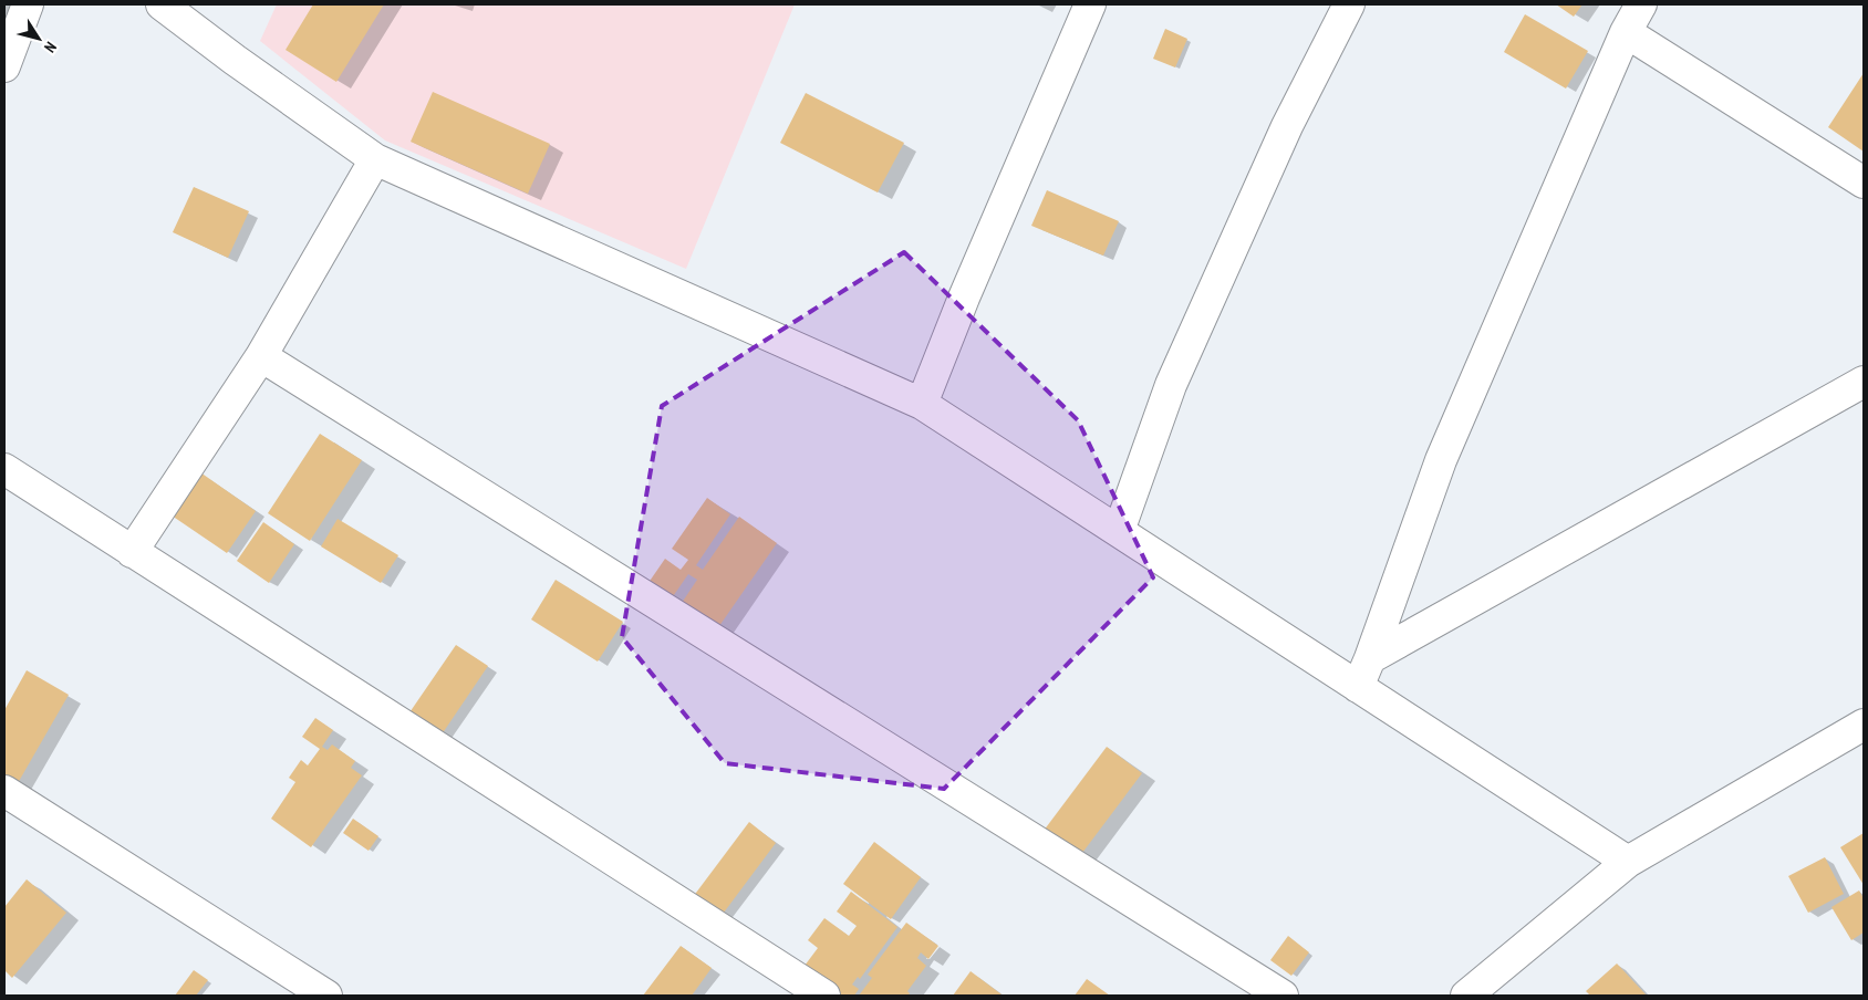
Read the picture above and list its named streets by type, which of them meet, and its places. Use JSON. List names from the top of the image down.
{
  "north": "bottom right"
}
